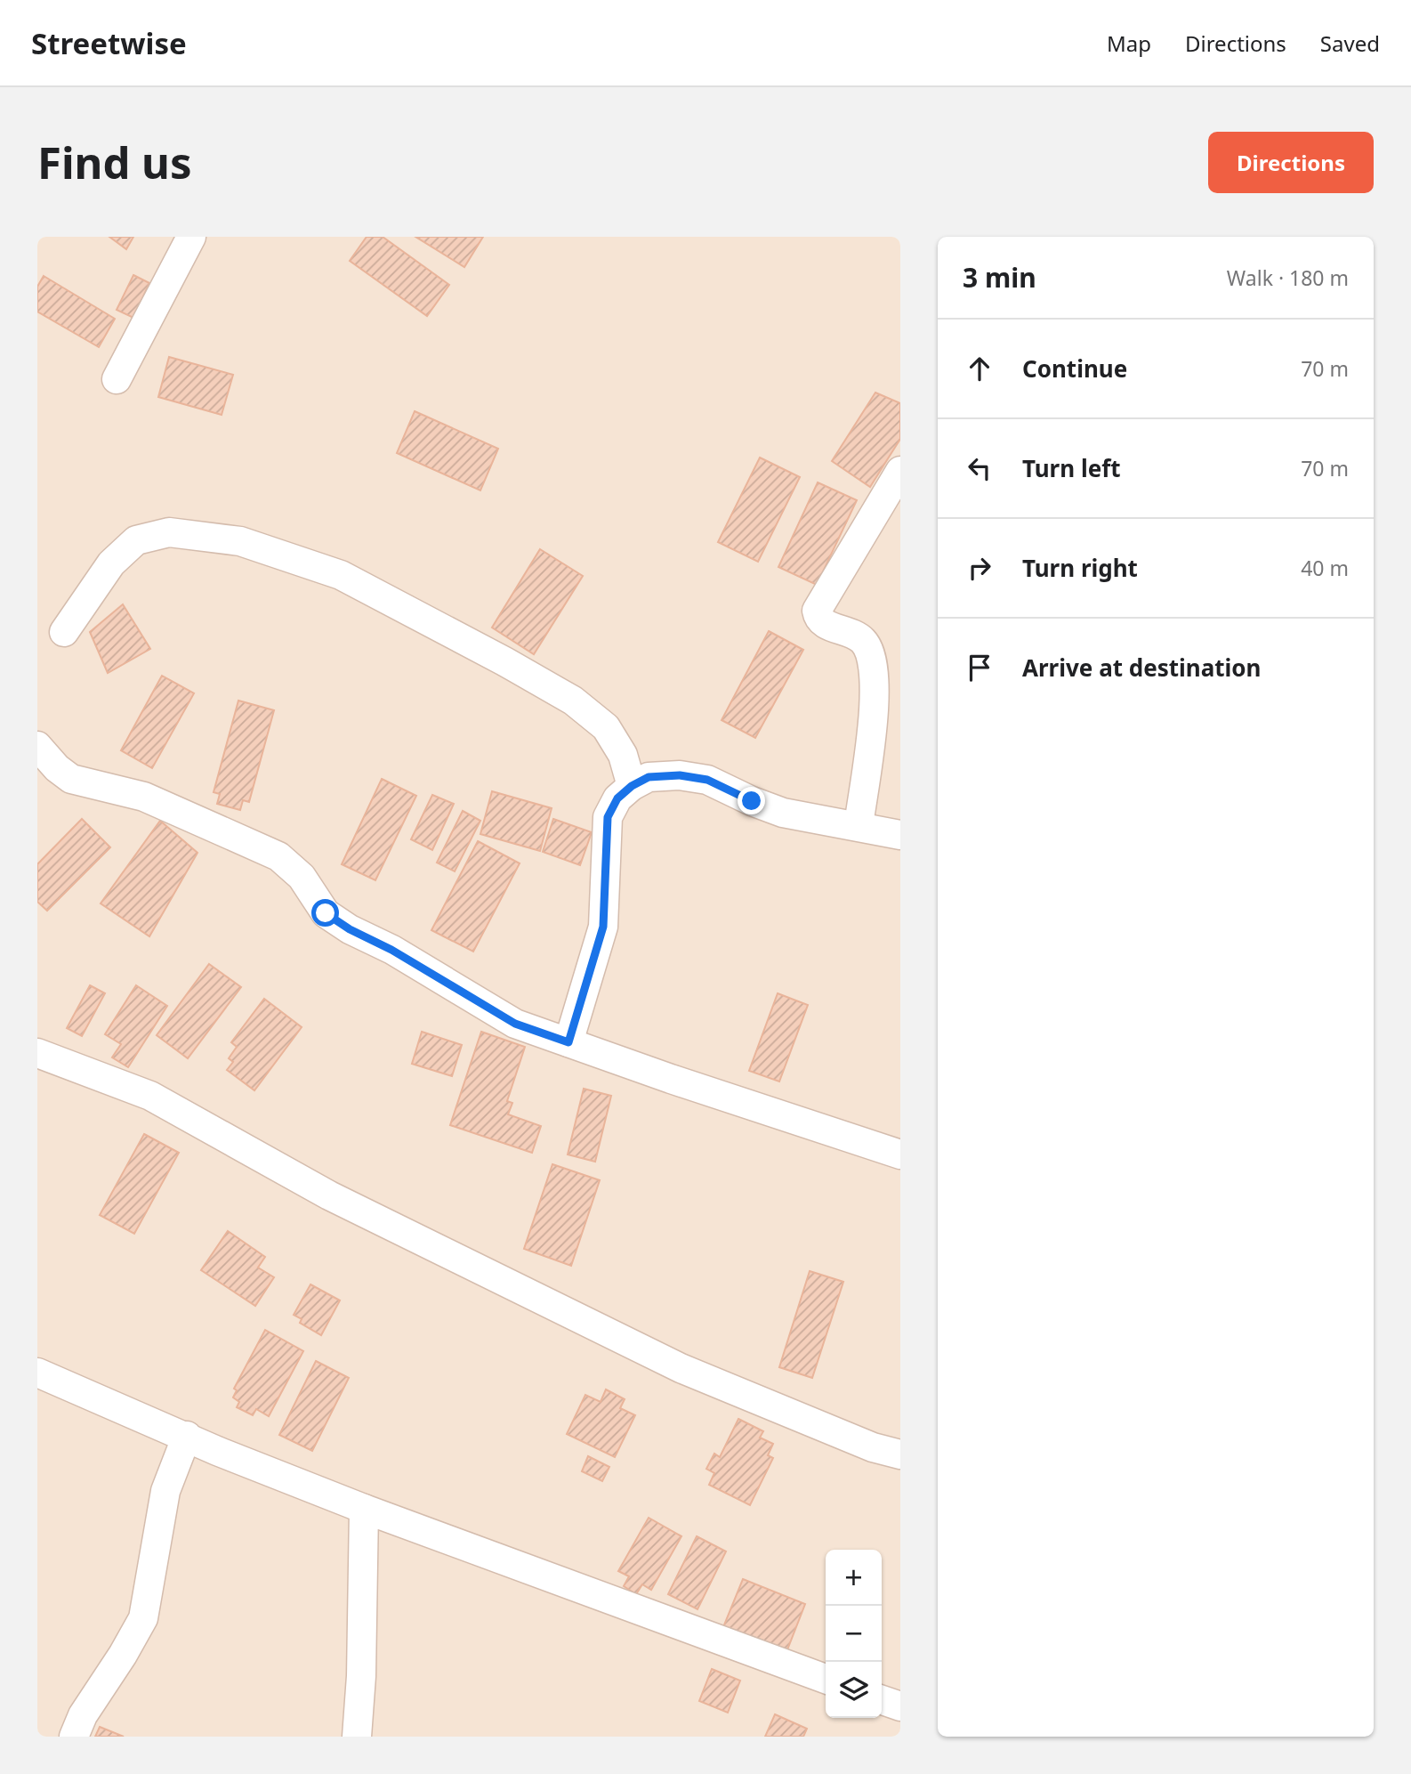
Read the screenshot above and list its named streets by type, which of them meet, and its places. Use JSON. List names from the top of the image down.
{
  "page": {
    "header": "Streetwise",
    "nav": ["Map", "Directions", "Saved"],
    "buttons": "Directions",
    "title": "Find us",
    "heading": ["3 min", "Walk · 180 m"],
    "list": [
      ["Continue", "70 m"],
      ["Turn left", "70 m"],
      ["Turn right", "40 m"],
      "Arrive at destination"
    ],
    "map_buttons": ["+", "−"]
  }
}
